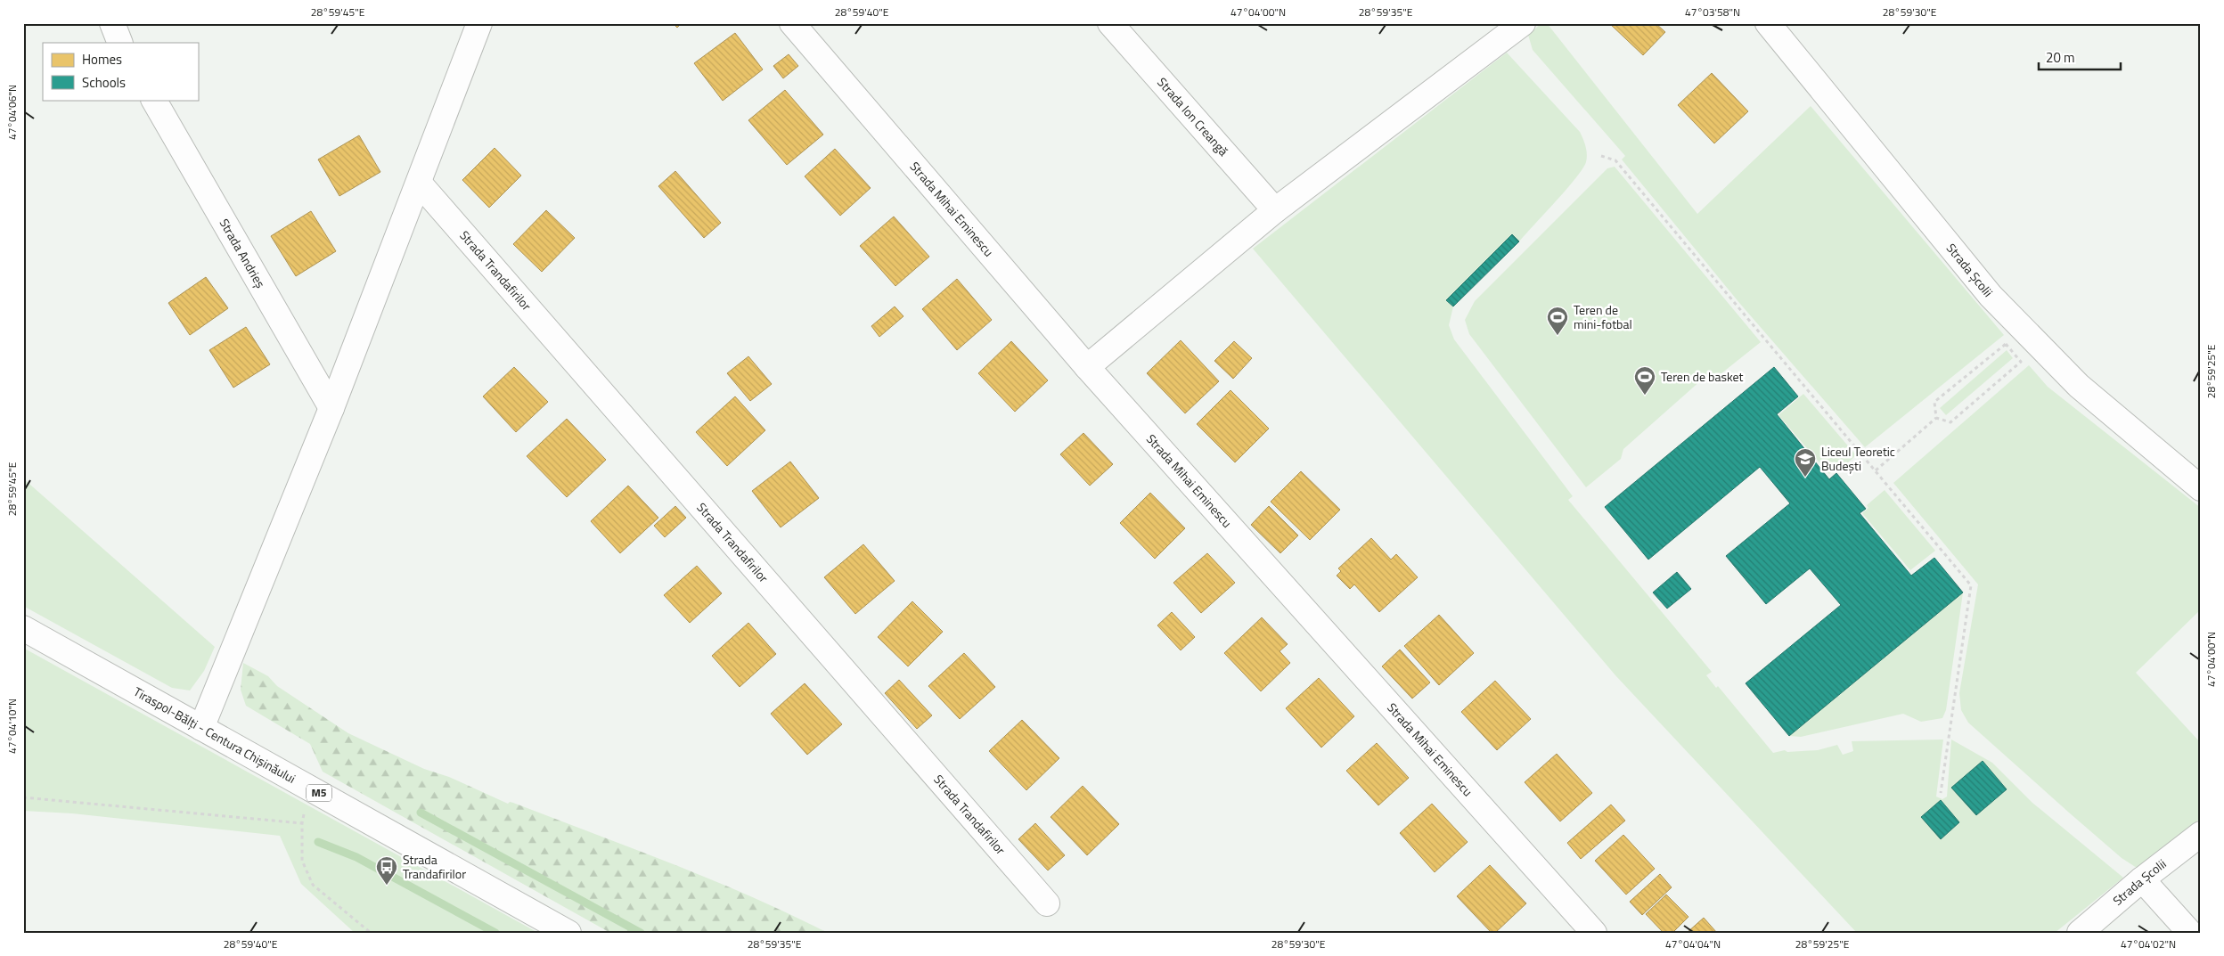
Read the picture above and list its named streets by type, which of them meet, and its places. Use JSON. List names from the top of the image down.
{
  "streets": {
    "main road": [
      "Strada Ion Creangă",
      "Strada Mihai Eminescu",
      "Strada Andrieș",
      "Strada Școlii",
      "Strada Trandafirilor",
      "Tiraspol-Bălţi - Centura Chișinăului",
      "M5"
    ]
  },
  "places": {
    "sports": ["Teren de mini-fotbal", "Teren de basket"],
    "school or university": ["Liceul Teoretic Budești"],
    "bus stop": ["Strada Trandafirilor"]
  },
  "legend": ["Homes", "Schools"],
  "scale_bar": "20 m",
  "coordinates": [
    "28°59'45\"E",
    "28°59'40\"E",
    "47°04'00\"N",
    "28°59'35\"E",
    "47°03'58\"N",
    "28°59'30\"E",
    "47°04'06\"N",
    "28°59'25\"E",
    "47°04'10\"N",
    "47°04'04\"N",
    "47°04'02\"N"
  ]
}
